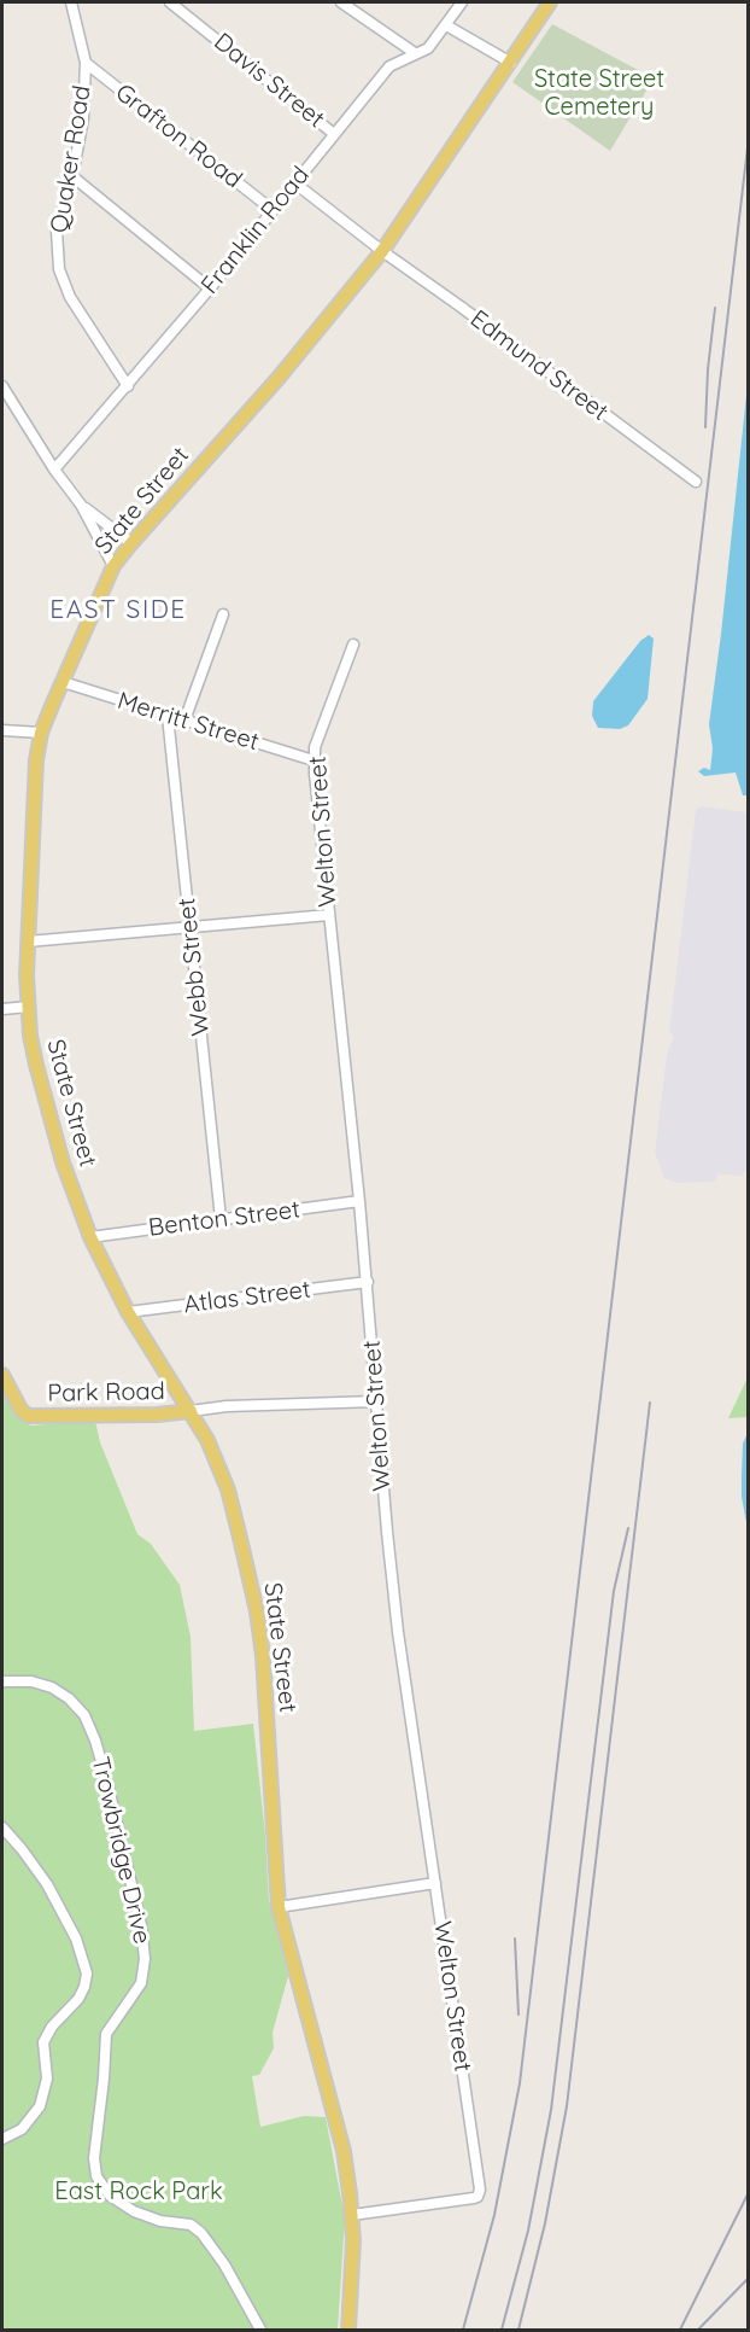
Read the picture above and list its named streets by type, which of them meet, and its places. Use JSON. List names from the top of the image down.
{
  "streets": {
    "main road": ["State Street", "Park Road"],
    "street": [
      "Davis Street",
      "Grafton Road",
      "Quaker Road",
      "Franklin Road",
      "Edmund Street",
      "Merritt Street",
      "Welton Street",
      "Webb Street",
      "Benton Street",
      "Atlas Street",
      "Trowbridge Drive"
    ]
  },
  "crossings": [
    ["Davis Street", "Franklin Road"],
    ["Grafton Road", "Quaker Road"],
    ["Grafton Road", "Franklin Road"],
    ["Quaker Road", "Franklin Road"],
    ["Franklin Road", "Edmund Street"],
    ["Edmund Street", "State Street"],
    ["State Street", "Merritt Street"],
    ["State Street", "Welton Street"],
    ["State Street", "Benton Street"],
    ["State Street", "Atlas Street"],
    ["State Street", "Park Road"],
    ["Merritt Street", "Welton Street"],
    ["Merritt Street", "Webb Street"],
    ["Welton Street", "Benton Street"],
    ["Welton Street", "Atlas Street"],
    ["Webb Street", "Benton Street"]
  ],
  "districts": ["EAST SIDE"],
  "parks": ["State Street Cemetery", "East Rock Park"]
}
